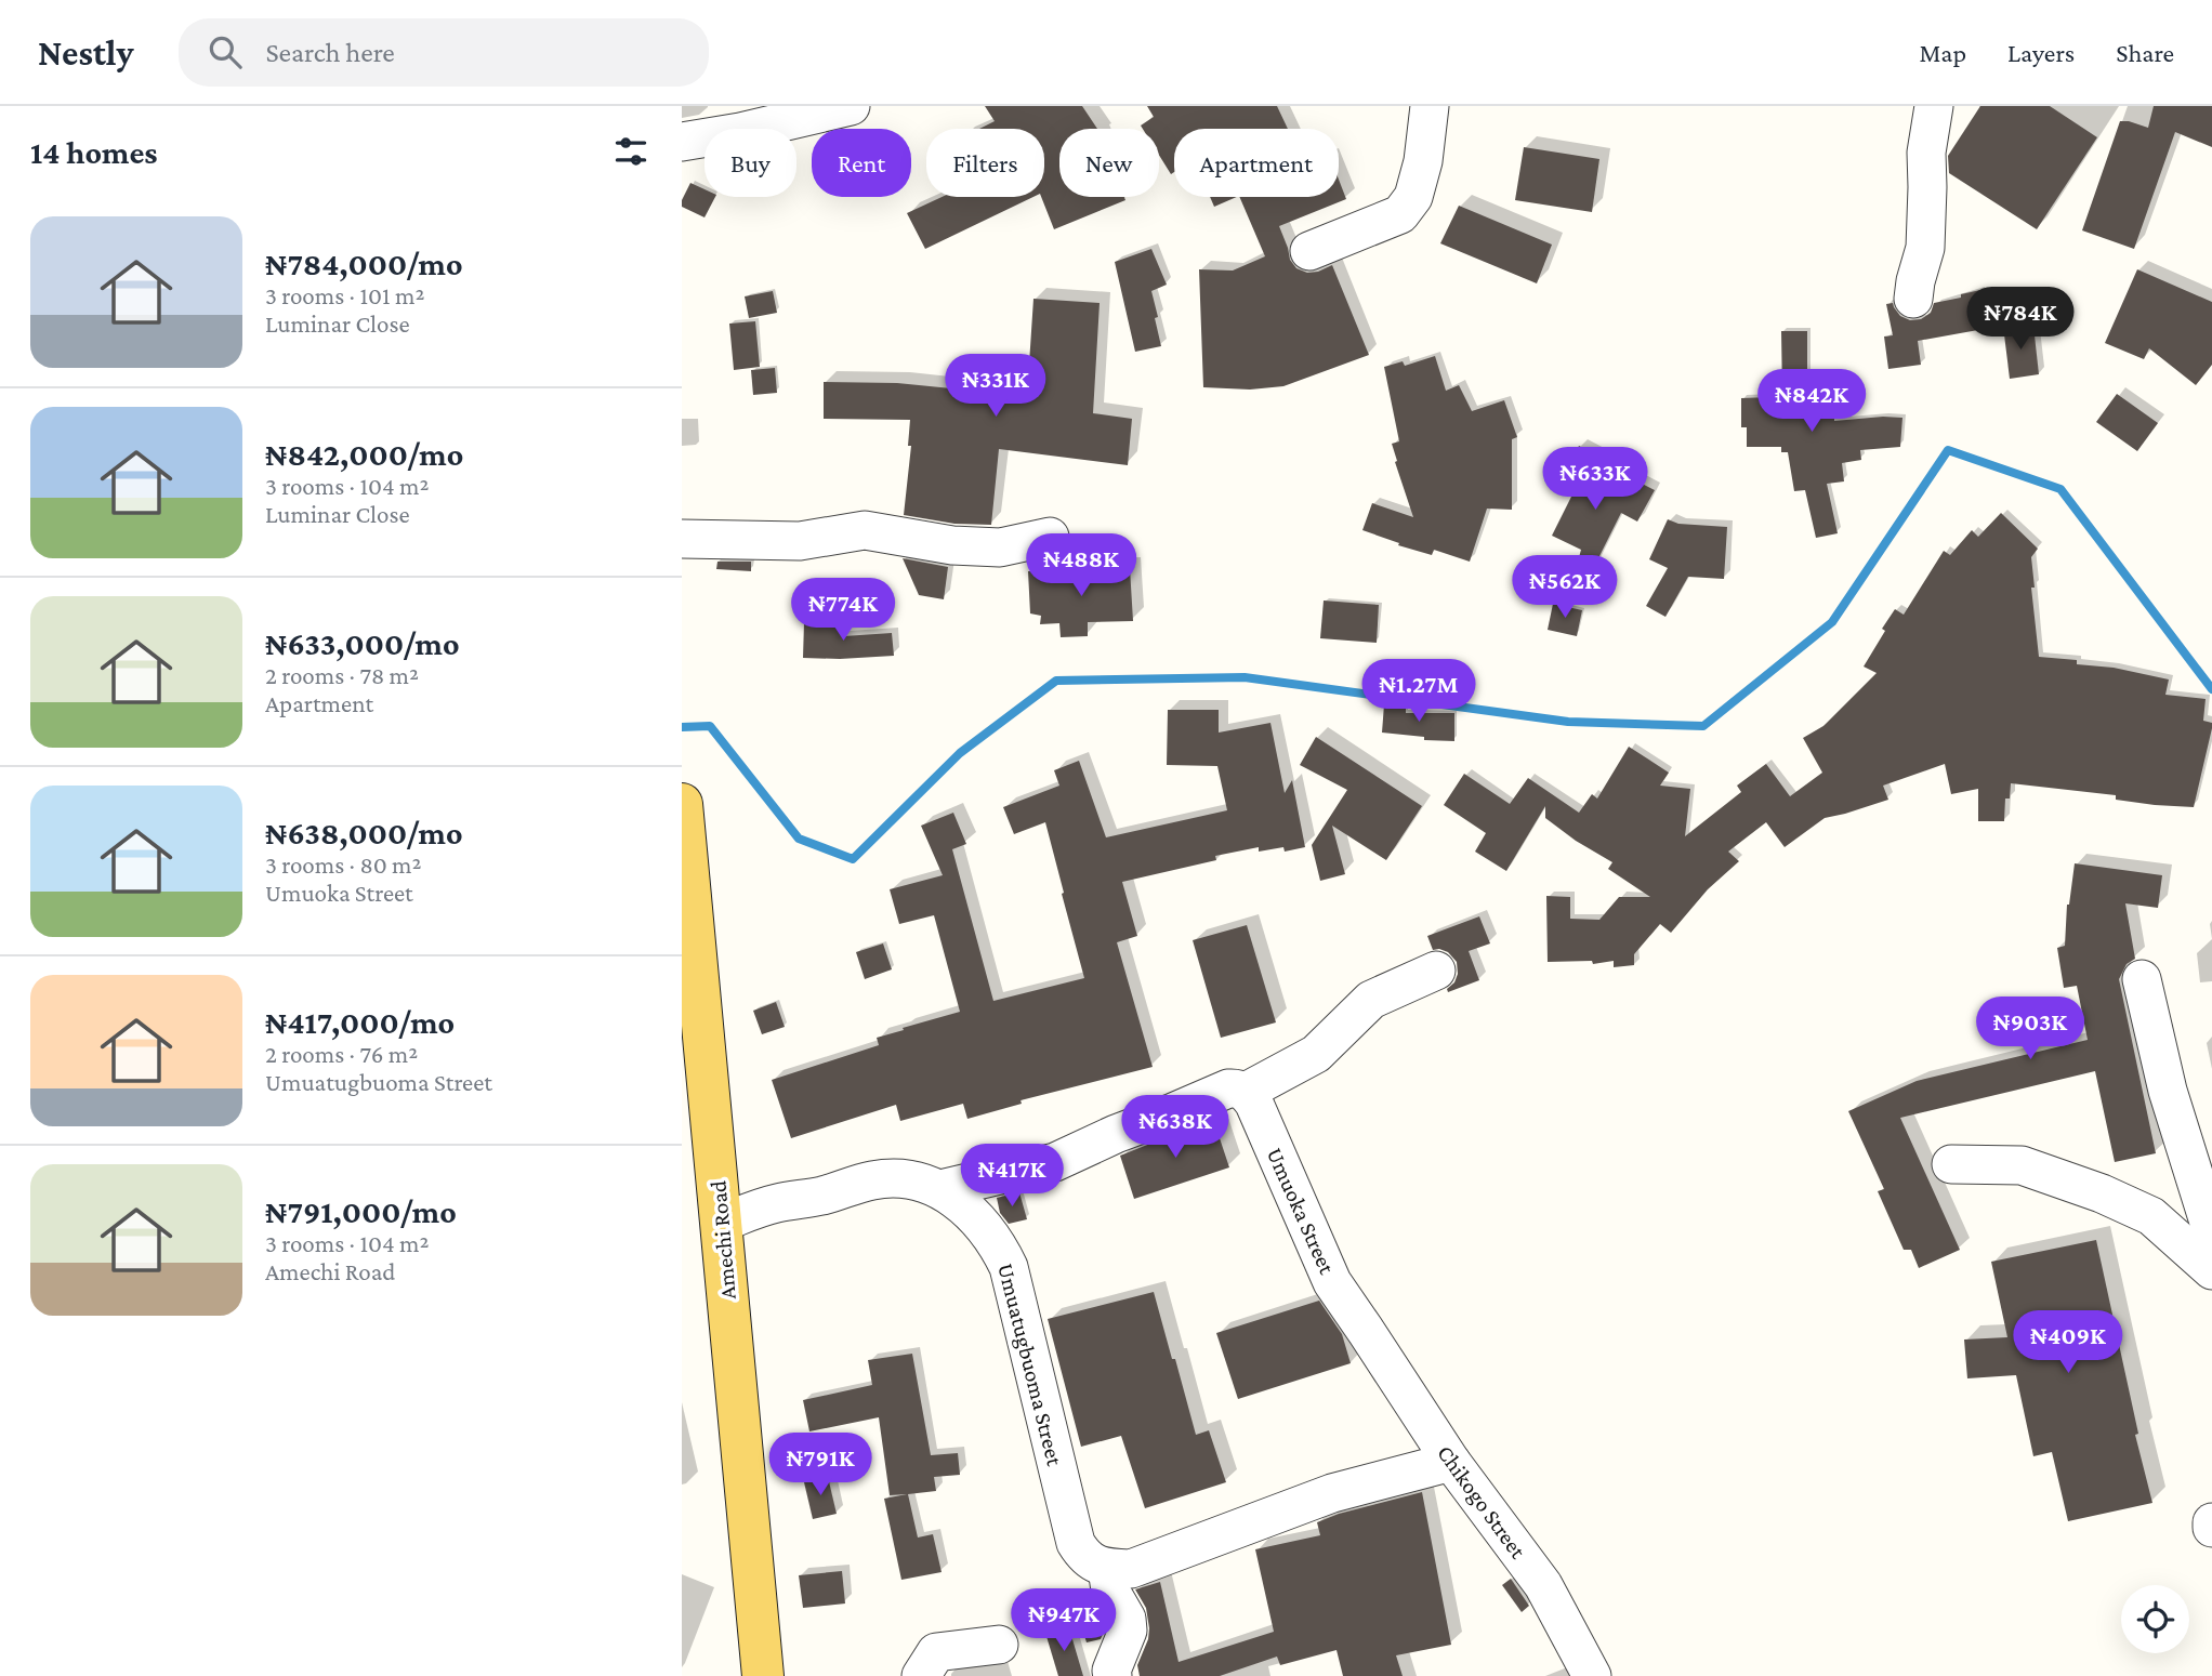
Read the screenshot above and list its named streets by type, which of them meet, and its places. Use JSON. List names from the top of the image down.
{
  "streets": {
    "main road": ["Amechi Road"],
    "street": ["Umuoka Street", "Umuatugbuoma Street", "Chikogo Street"]
  },
  "crossings": [
    ["Umuoka Street", "Chikogo Street"],
    ["Amechi Road", "Umuatugbuoma Street"]
  ],
  "page": {
    "header": "Nestly",
    "search": "Search here",
    "nav": ["Map", "Layers", "Share"],
    "heading": "14 homes",
    "chip": [
      "Buy",
      "Rent",
      "Filters",
      "New",
      "Apartment"
    ],
    "list": [
      {
        "name": "₦784,000/mo",
        "note": "3 rooms · 101 m² · Luminar Close"
      },
      {
        "name": "₦842,000/mo",
        "note": "3 rooms · 104 m² · Luminar Close"
      },
      {
        "name": "₦633,000/mo",
        "note": "2 rooms · 78 m² · Apartment"
      },
      {
        "name": "₦638,000/mo",
        "note": "3 rooms · 80 m² · Umuoka Street"
      },
      {
        "name": "₦417,000/mo",
        "note": "2 rooms · 76 m² · Umuatugbuoma Street"
      },
      {
        "name": "₦791,000/mo",
        "note": "3 rooms · 104 m² · Amechi Road"
      }
    ],
    "price": [
      "₦784K",
      "₦331K",
      "₦842K",
      "₦633K",
      "₦488K",
      "₦562K",
      "₦774K",
      "₦1.27M",
      "₦903K",
      "₦638K",
      "₦417K",
      "₦409K",
      "₦791K",
      "₦947K"
    ]
  }
}
